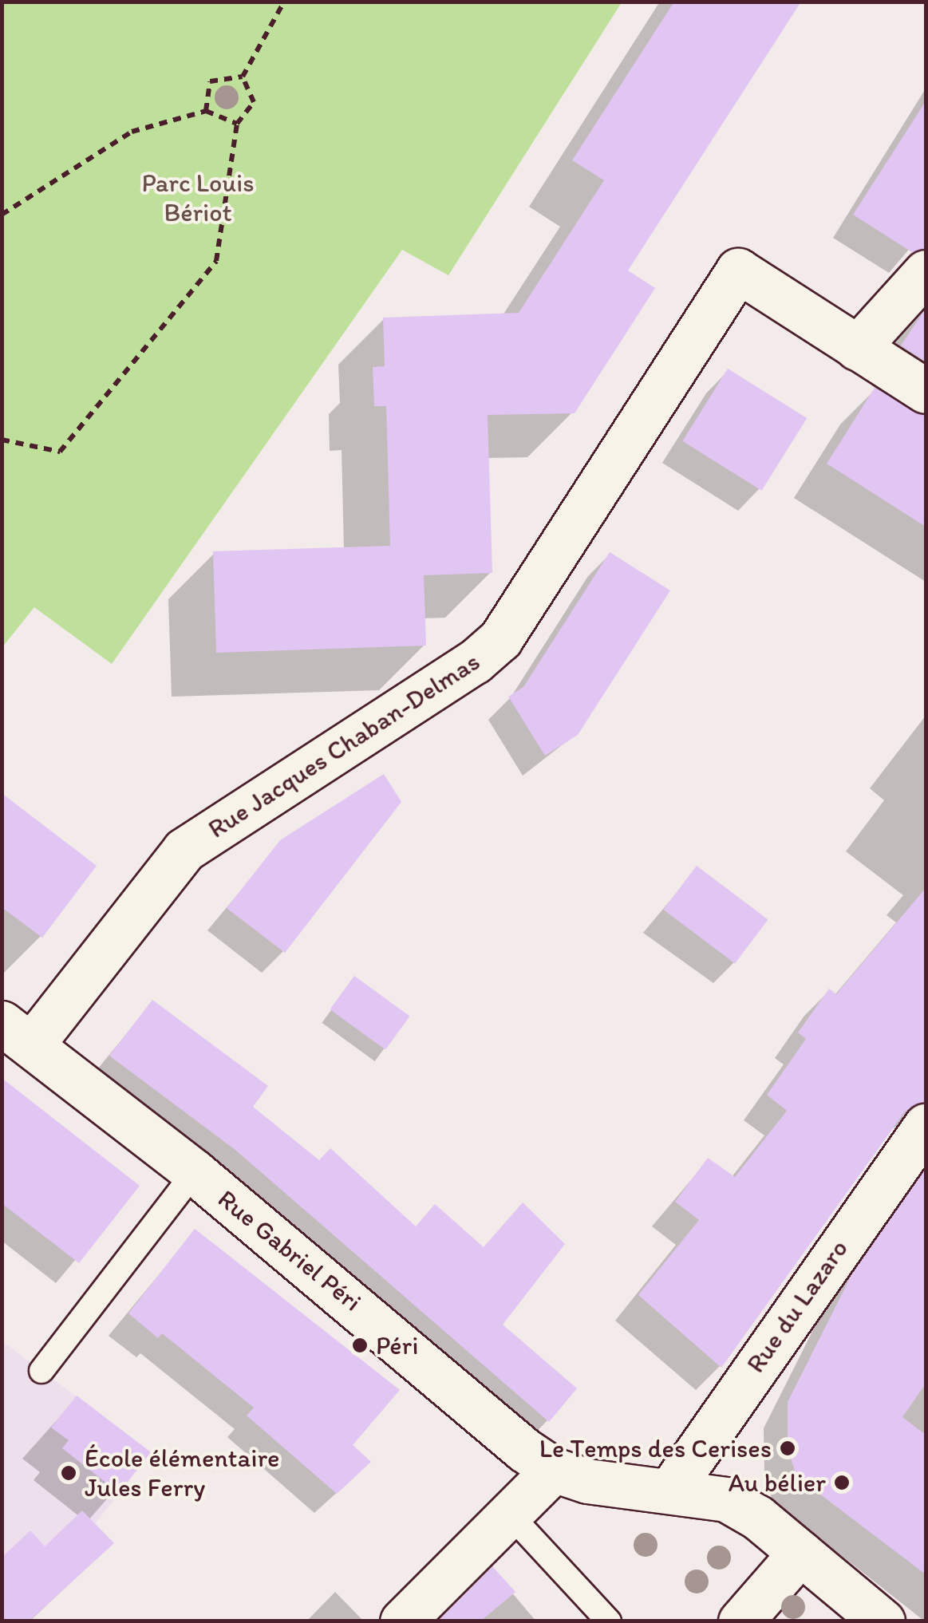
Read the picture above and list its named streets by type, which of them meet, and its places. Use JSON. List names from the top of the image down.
{
  "streets": {
    "street": ["Rue Jacques Chaban-Delmas", "Rue Gabriel Péri", "Rue du Lazaro"]
  },
  "crossings": [
    ["Rue Jacques Chaban-Delmas", "Rue Gabriel Péri"],
    ["Rue Gabriel Péri", "Rue du Lazaro"]
  ],
  "parks": ["Parc Louis Bériot"],
  "places": [
    "Péri",
    "Le Temps des Cerises",
    "École élémentaire Jules Ferry",
    "Au bélier"
  ]
}
